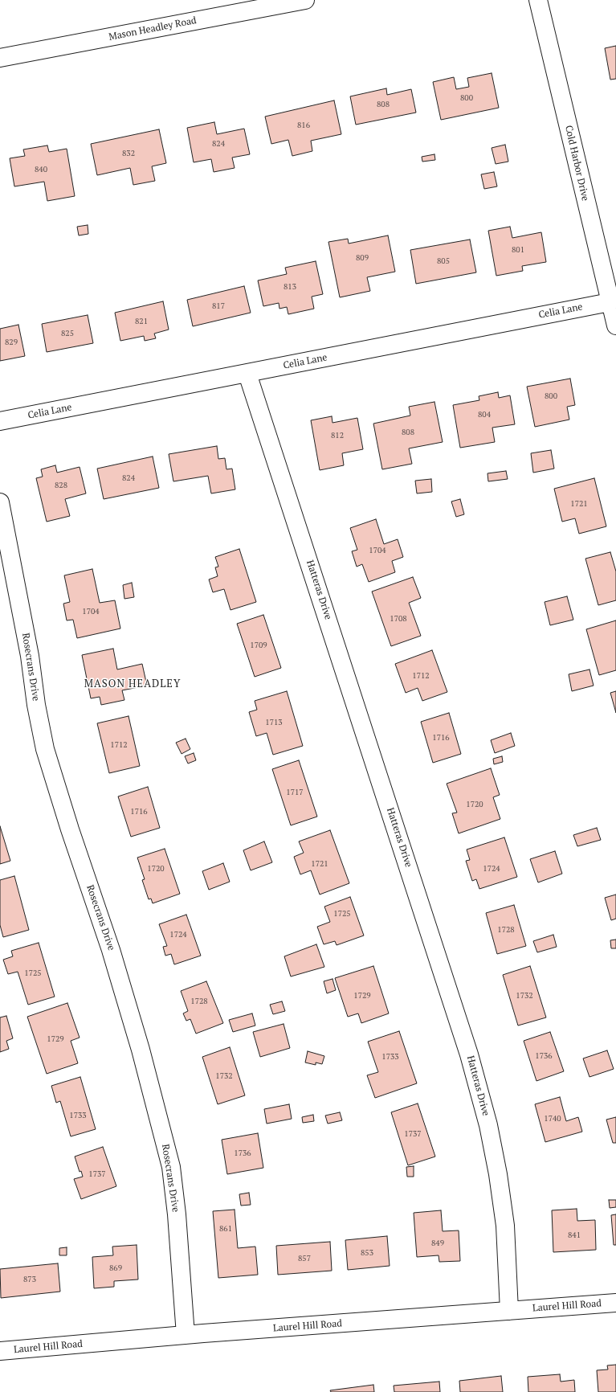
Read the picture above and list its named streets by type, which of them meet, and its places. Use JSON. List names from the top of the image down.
{
  "streets": {
    "street": [
      "Mason Headley Road",
      "Cold Harbor Drive",
      "Celia Lane",
      "Hatteras Drive",
      "Rosecrans Drive",
      "Laurel Hill Road"
    ]
  },
  "crossings": [
    ["Cold Harbor Drive", "Celia Lane"],
    ["Celia Lane", "Hatteras Drive"],
    ["Hatteras Drive", "Laurel Hill Road"],
    ["Rosecrans Drive", "Laurel Hill Road"]
  ],
  "districts": ["MASON HEADLEY"],
  "house_numbers": [
    "800",
    "808",
    "816",
    "824",
    "832",
    "840",
    "801",
    "809",
    "805",
    "813",
    "817",
    "821",
    "825",
    "829",
    "800",
    "804",
    "808",
    "812",
    "824",
    "828",
    "1721",
    "1704",
    "1704",
    "1708",
    "1709",
    "1712",
    "1713",
    "1716",
    "1712",
    "1717",
    "1720",
    "1716",
    "1721",
    "1720",
    "1724",
    "1725",
    "1728",
    "1724",
    "1725",
    "1729",
    "1732",
    "1728",
    "1729",
    "1736",
    "1733",
    "1732",
    "1733",
    "1740",
    "1737",
    "1736",
    "1737",
    "861",
    "841",
    "849",
    "853",
    "857",
    "869",
    "873"
  ]
}
